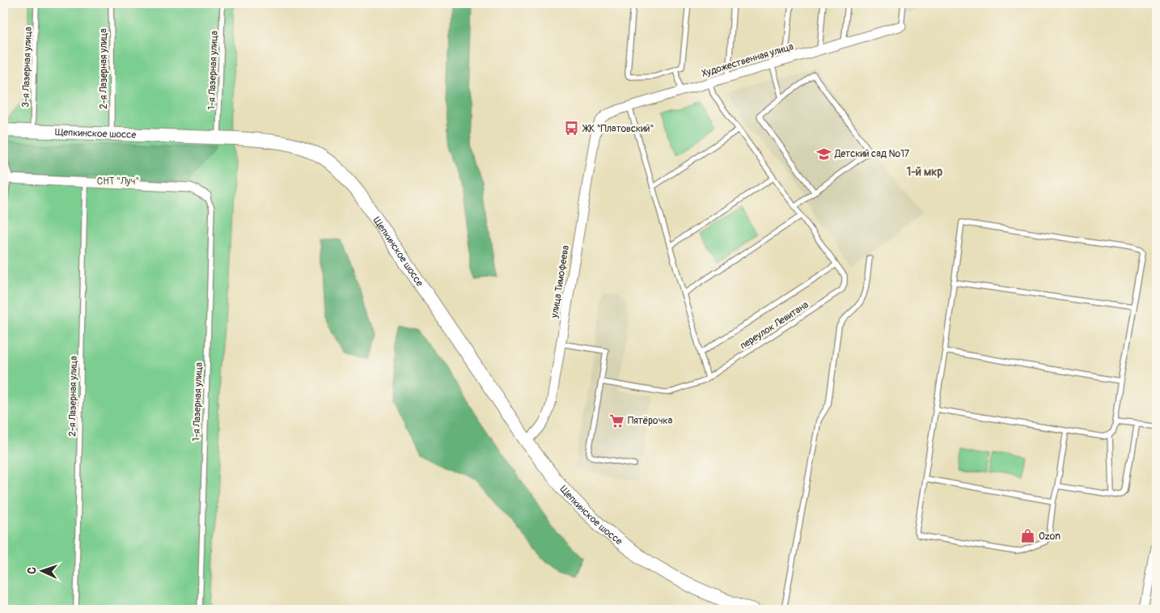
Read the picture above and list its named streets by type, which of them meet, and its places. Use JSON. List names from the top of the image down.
{
  "streets": {
    "main road": ["Щепкинское шоссе"],
    "street": ["Художественная улица", "улица Тимофеева"],
    "lane": [
      "3-я Лазерная улица",
      "2-я Лазерная улица",
      "1-я Лазерная улица",
      "переулок Левитана"
    ]
  },
  "crossings": [
    ["Художественная улица", "улица Тимофеева"],
    ["3-я Лазерная улица", "Щепкинское шоссе"],
    ["2-я Лазерная улица", "Щепкинское шоссе"],
    ["1-я Лазерная улица", "Щепкинское шоссе"],
    ["Щепкинское шоссе", "улица Тимофеева"]
  ],
  "districts": ["1-й мкр"],
  "parks": ["СНТ \"Луч\""],
  "places": {
    "bus stop": ["ЖК \"Платовский\""],
    "school or university": ["Детский сад №17"],
    "supermarket": ["Пятёрочка"],
    "shop": ["Ozon"]
  },
  "north": "left"
}
